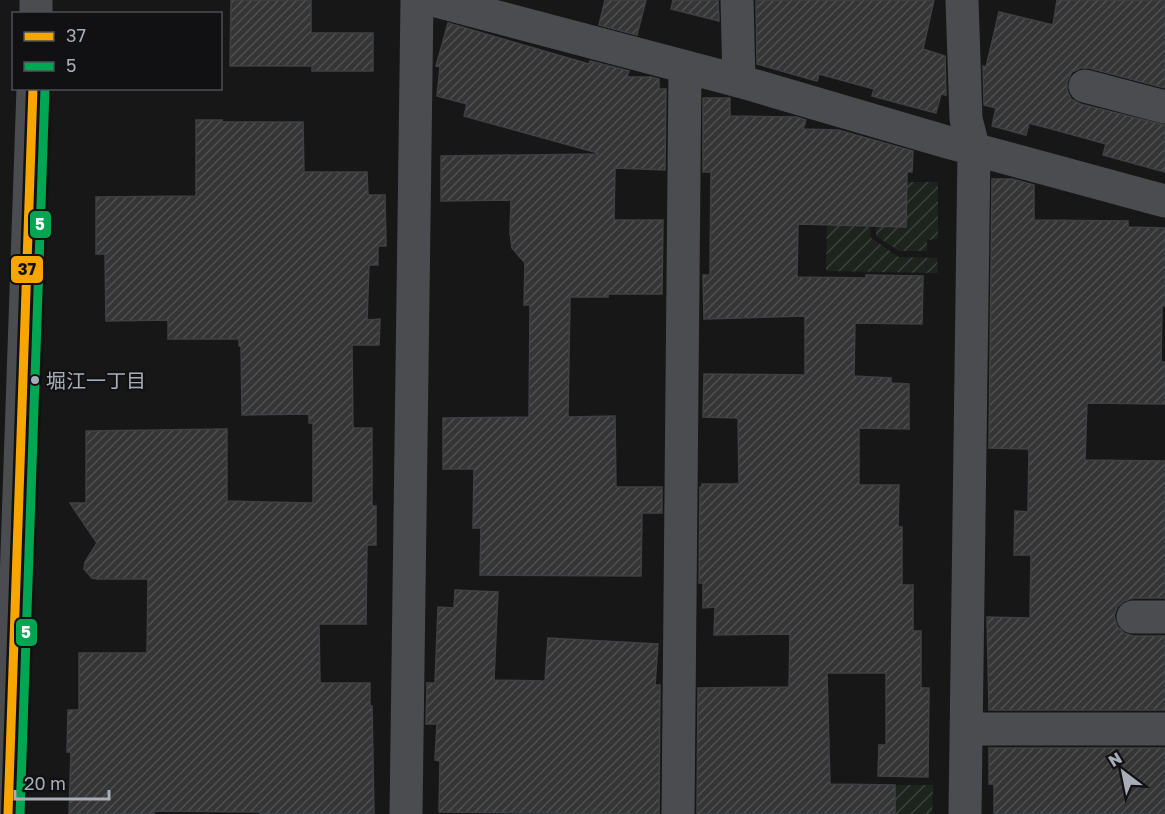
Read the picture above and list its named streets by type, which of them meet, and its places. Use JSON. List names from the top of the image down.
{
  "places": ["堀江一丁目"],
  "lines": ["transit line 37", "transit line 5"],
  "legend": ["37", "5"],
  "scale_bar": "20 m",
  "north": "top left"
}
